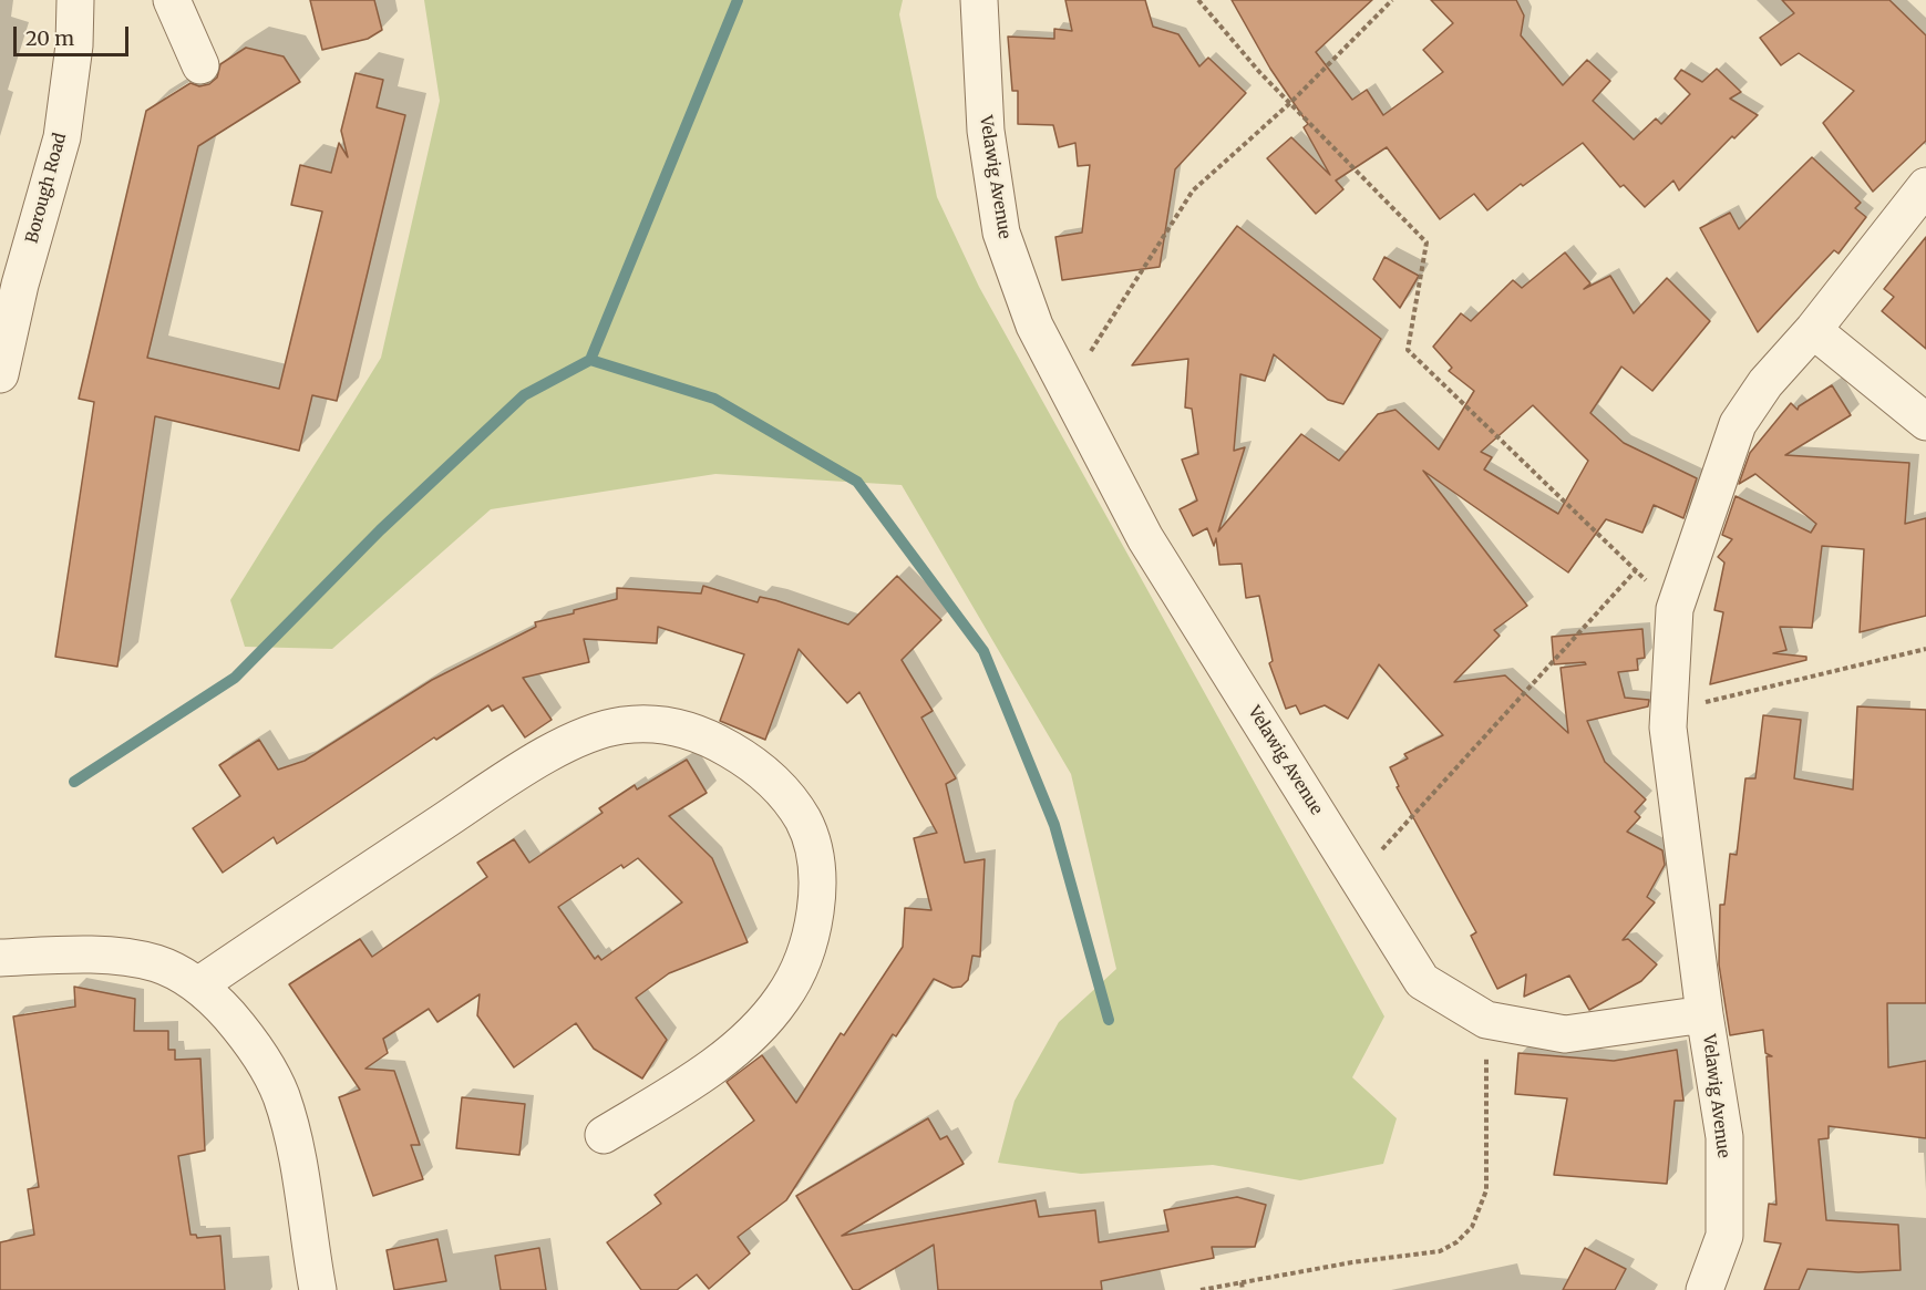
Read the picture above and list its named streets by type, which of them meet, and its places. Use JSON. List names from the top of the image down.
{
  "streets": {
    "street": ["Velawig Avenue", "Borough Road"]
  },
  "scale_bar": "20 m"
}
